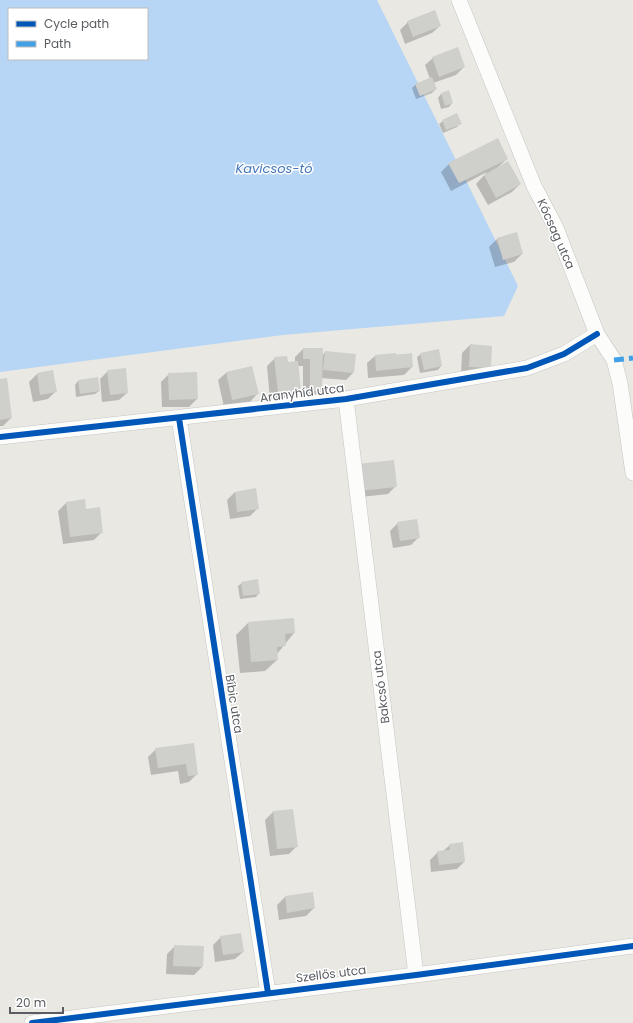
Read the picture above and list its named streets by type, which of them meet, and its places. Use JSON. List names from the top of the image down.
{
  "streets": {
    "street": [
      "Kócsag utca",
      "Aranyhíd utca",
      "Bakcsó utca",
      "Bíbic utca",
      "Szellős utca"
    ]
  },
  "crossings": [
    ["Kócsag utca", "Aranyhíd utca"],
    ["Aranyhíd utca", "Bakcsó utca"],
    ["Aranyhíd utca", "Bíbic utca"],
    ["Bakcsó utca", "Szellős utca"],
    ["Bíbic utca", "Szellős utca"]
  ],
  "water": ["Kavicsos-tó"],
  "legend": ["Cycle path", "Path"],
  "scale_bar": "20 m"
}
